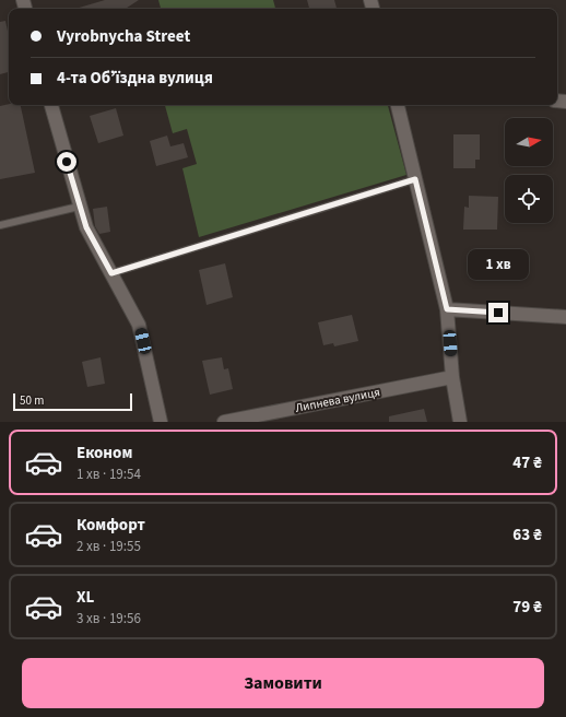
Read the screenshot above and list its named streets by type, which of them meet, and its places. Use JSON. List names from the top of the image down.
{
  "streets": {
    "street": ["Липнева вулиця"]
  },
  "scale_bar": "50 m",
  "north": "right",
  "page": {
    "banner": ["Vyrobnycha Street", "4-та Обʼїздна вулиця"],
    "bubble": "1 хв",
    "scale": "50 m",
    "list": [
      {
        "name": "Економ",
        "note": "1 хв · 19:54",
        "value": "47 ₴"
      },
      {
        "name": "Комфорт",
        "note": "2 хв · 19:55",
        "value": "63 ₴"
      },
      {
        "name": "XL",
        "note": "3 хв · 19:56",
        "value": "79 ₴"
      }
    ],
    "buttons": "Замовити"
  }
}
